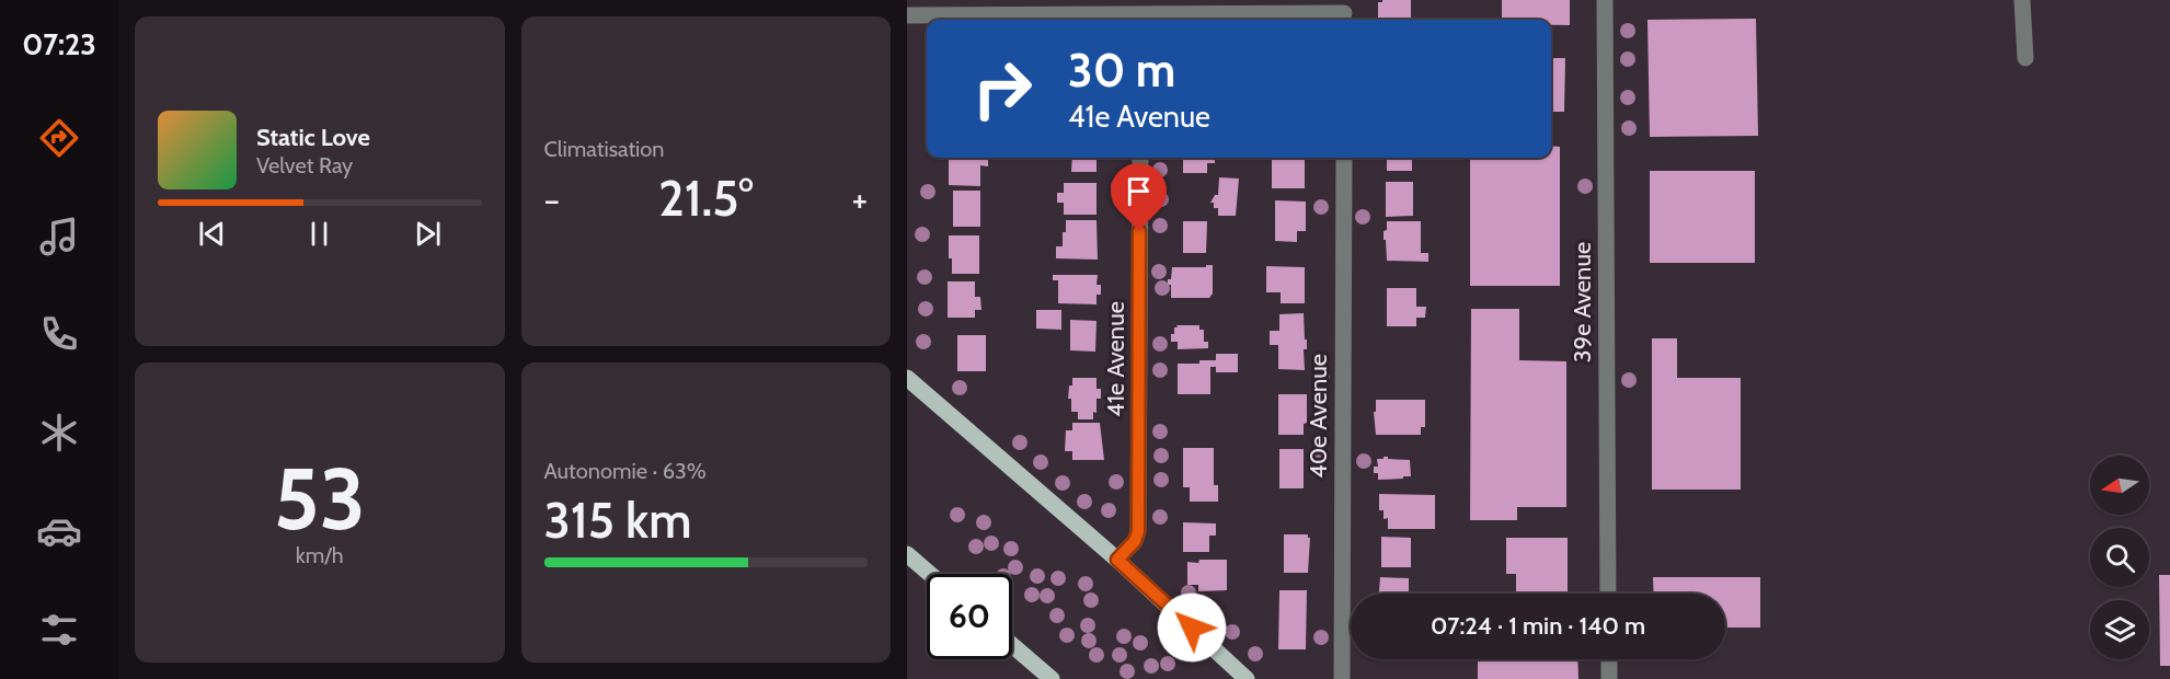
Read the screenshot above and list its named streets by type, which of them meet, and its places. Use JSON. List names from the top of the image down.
{
  "streets": {
    "street": ["39e Avenue", "41e Avenue", "40e Avenue"]
  },
  "north": "left",
  "page": {
    "tabs": "07:23",
    "tile": [
      "Climatisation",
      ["53", "km/h"],
      ["Autonomie · 63%", "315 km"]
    ],
    "turn": ["30 m", "41e Avenue"],
    "song": ["Static Love", "Velvet Ray"],
    "heat": ["−", "21.5°", "+"],
    "limit": "60",
    "trip": "07:24 · 1 min · 140 m"
  }
}
